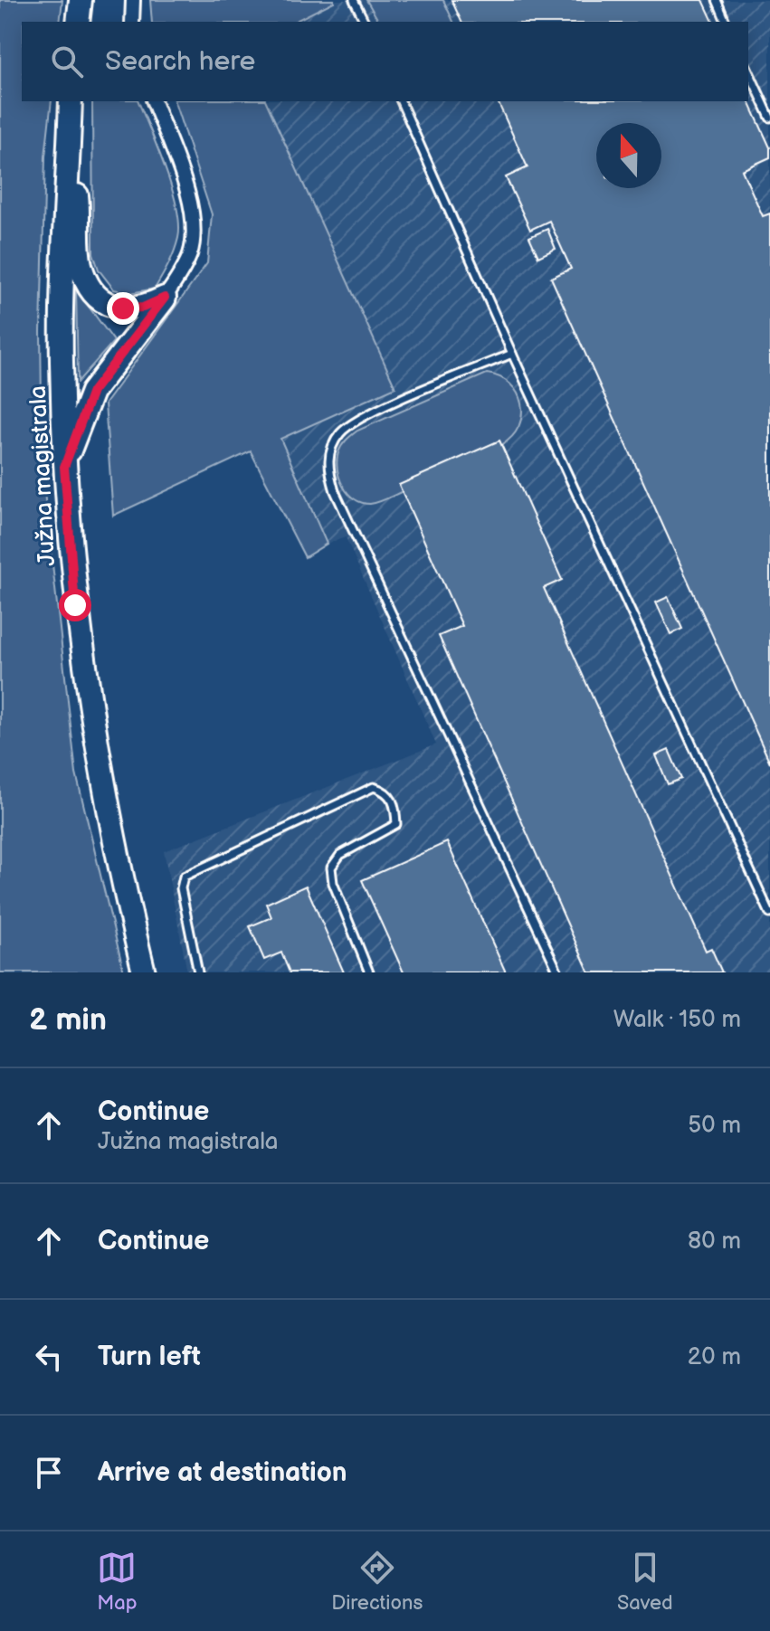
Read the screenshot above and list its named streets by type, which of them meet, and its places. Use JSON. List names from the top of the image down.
{
  "streets": {
    "main road": ["Južna magistrala"]
  },
  "north": "top",
  "page": {
    "search": "Search here",
    "heading": ["2 min", "Walk · 150 m"],
    "list": [
      ["Continue", "Južna magistrala", "50 m"],
      ["Continue", "80 m"],
      ["Turn left", "20 m"],
      "Arrive at destination"
    ],
    "nav": ["Map", "Directions", "Saved"]
  }
}
